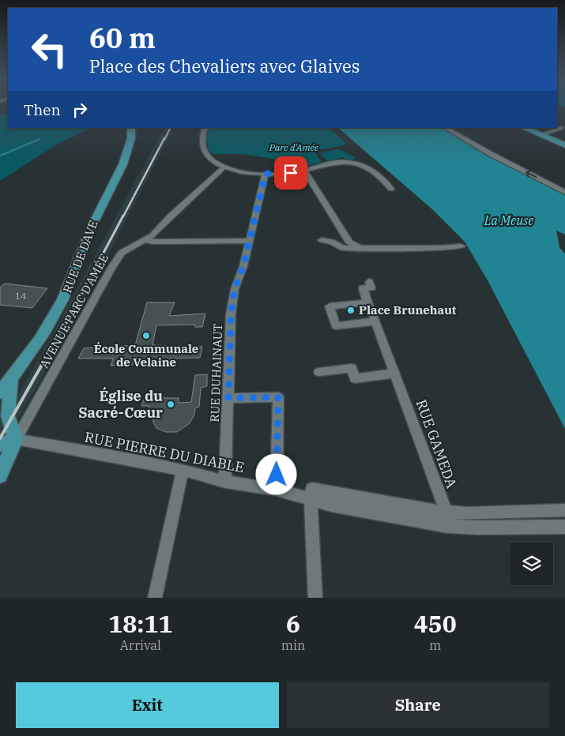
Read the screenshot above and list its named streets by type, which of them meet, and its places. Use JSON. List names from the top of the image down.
{
  "streets": {
    "main road": ["RUE DE DAVE"],
    "street": [
      "AVENUE PARC D'AMÉE",
      "RUE DUHAINAUT",
      "RUE GAMEDA",
      "RUE PIERRE DU DIABLE"
    ]
  },
  "crossings": [
    ["AVENUE PARC D'AMÉE", "RUE PIERRE DU DIABLE"],
    ["RUE DUHAINAUT", "RUE PIERRE DU DIABLE"],
    ["RUE GAMEDA", "RUE PIERRE DU DIABLE"]
  ],
  "water": ["La Meuse"],
  "parks": ["Parc d'Amée"],
  "places": ["Place Brunehaut", "École Communale de Velaine", "Église du Sacré-Cœur"],
  "house_numbers": ["14"],
  "page": {
    "turn": ["60 m", "Place des Chevaliers avec Glaives"],
    "then": "Then",
    "eta": [
      "18:11",
      "Arrival",
      "6",
      "min",
      "450",
      "m"
    ],
    "buttons": ["Exit", "Share"]
  }
}
